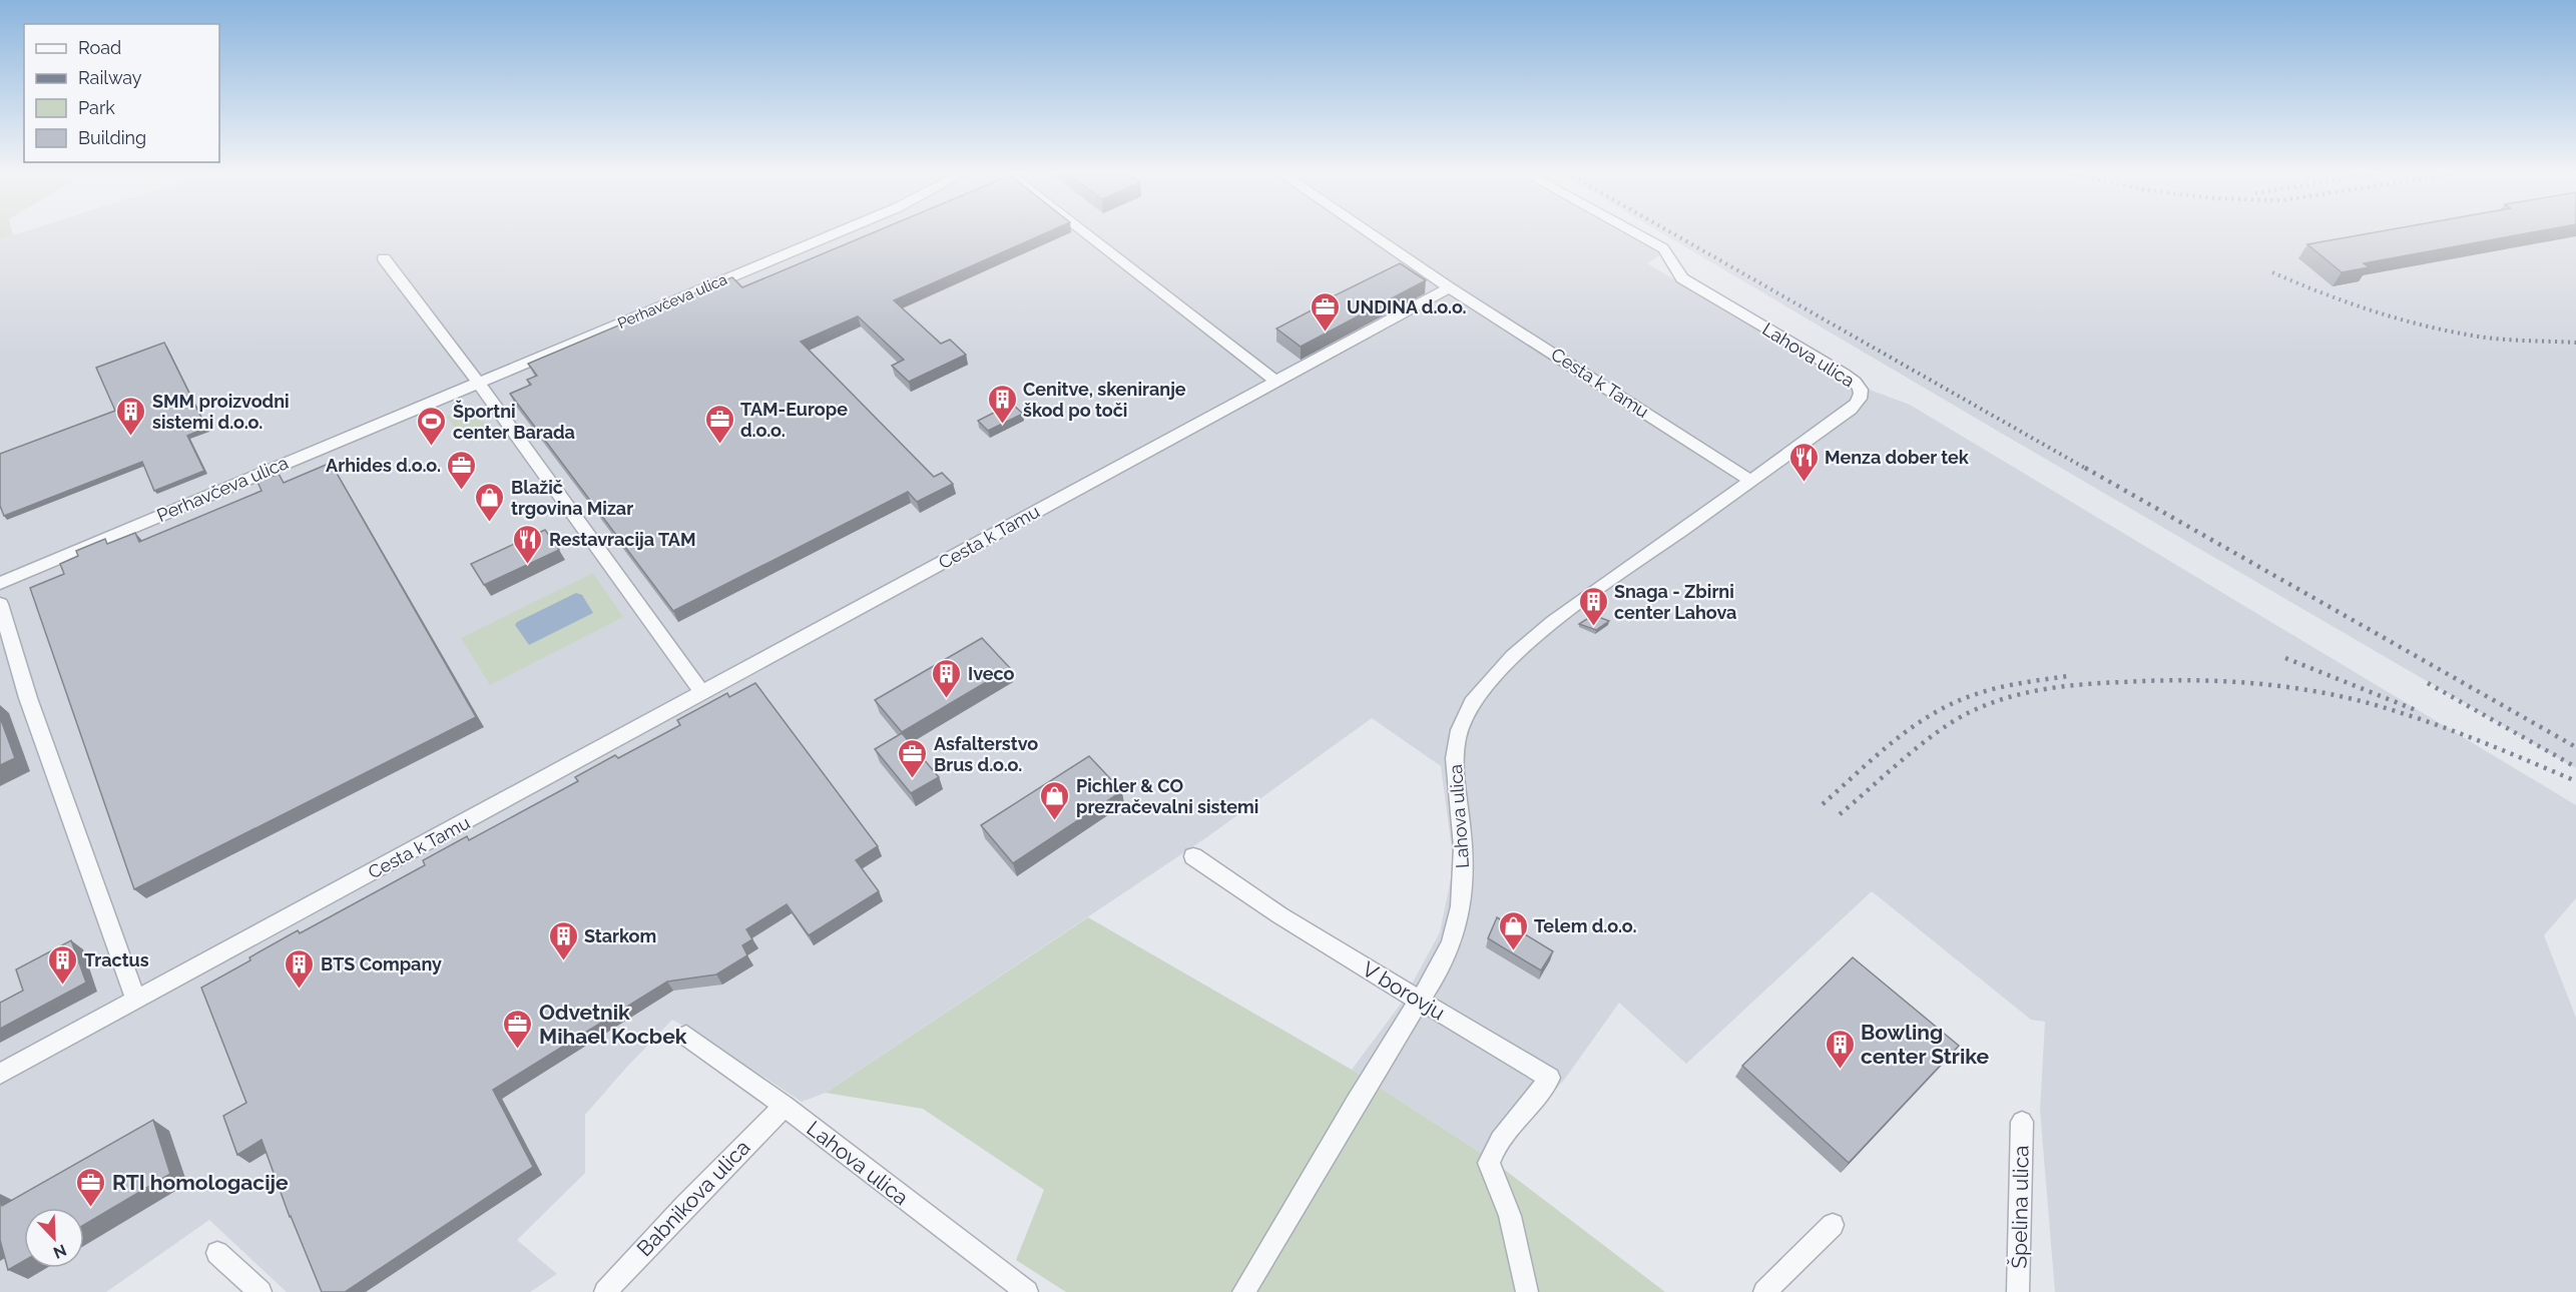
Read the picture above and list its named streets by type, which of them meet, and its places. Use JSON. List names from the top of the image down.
{
  "streets": {
    "street": [
      "Perhavčeva ulica",
      "Lahova ulica",
      "Cesta k Tamu",
      "V borovju",
      "Babnikova ulica",
      "Špelina ulica"
    ]
  },
  "crossings": [
    ["Lahova ulica", "Cesta k Tamu"],
    ["Lahova ulica", "V borovju"],
    ["Lahova ulica", "Babnikova ulica"]
  ],
  "places": {
    "office": [
      "UNDINA d.o.o.",
      "TAM-Europe d.o.o.",
      "Arhides d.o.o.",
      "Asfalterstvo Brus d.o.o.",
      "Odvetnik Mihael Kocbek",
      "RTI homologacije"
    ],
    "building": [
      "Cenitve, skeniranje škod po toči",
      "SMM proizvodni sistemi d.o.o.",
      "Snaga - Zbirni center Lahova",
      "Iveco",
      "Starkom",
      "Tractus",
      "BTS Company",
      "Bowling center Strike"
    ],
    "sports": ["Športni center Barada"],
    "restaurant": ["Menza dober tek", "Restavracija TAM"],
    "shop": ["Blažič trgovina Mizar", "Pichler & CO prezračevalni sistemi", "Telem d.o.o."]
  },
  "legend": [
    "Road",
    "Railway",
    "Park",
    "Building"
  ],
  "north": "bottom right"
}
